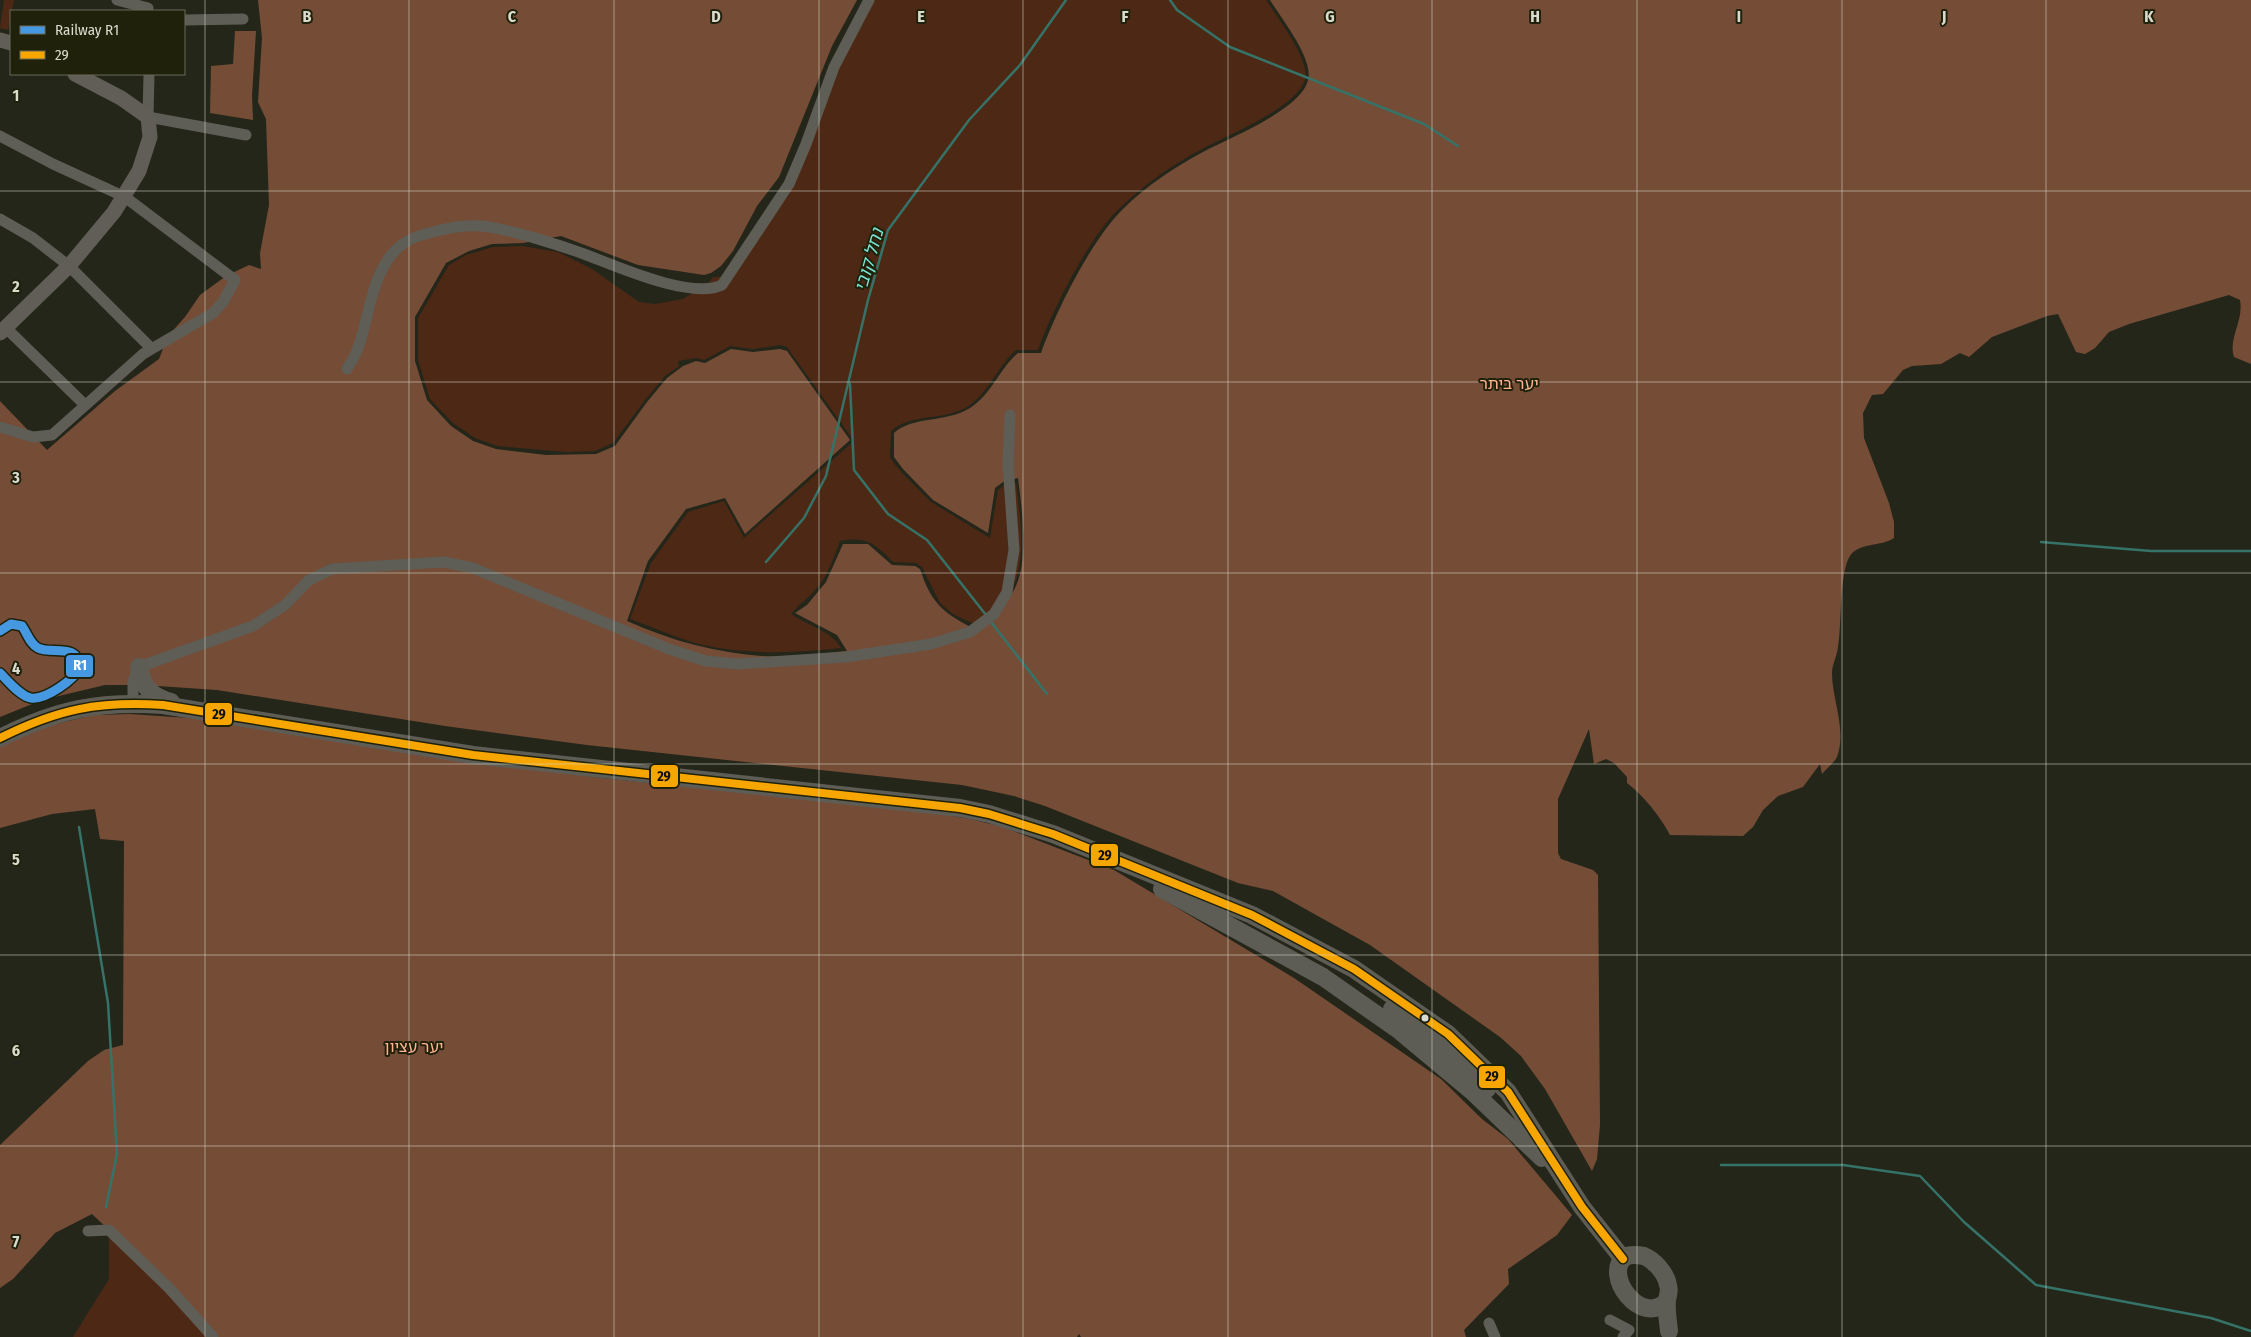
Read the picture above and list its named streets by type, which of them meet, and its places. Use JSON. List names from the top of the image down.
{
  "water": ["נחל קובי"],
  "parks": ["יער ביתר", "יער עציון"],
  "lines": ["rail line R1", "transit line 29"],
  "legend": ["Railway R1", "29"],
  "grid": {
    "columns": [
      "B",
      "C",
      "D",
      "E",
      "F",
      "G",
      "H",
      "I",
      "J",
      "K"
    ],
    "rows": [
      "1",
      "2",
      "3",
      "4",
      "5",
      "6",
      "7"
    ]
  }
}
